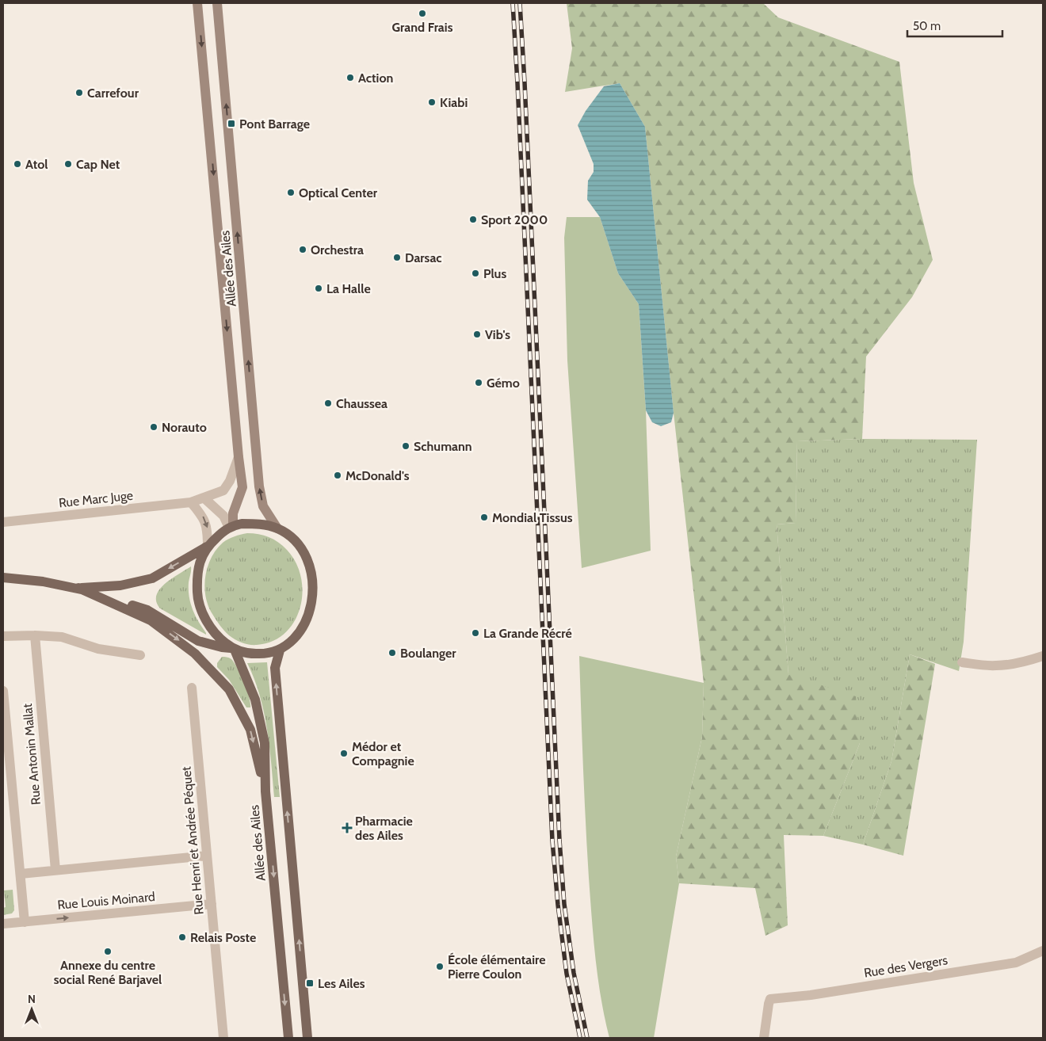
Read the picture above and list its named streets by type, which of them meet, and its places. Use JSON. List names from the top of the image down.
{
  "streets": {
    "main road": ["Allée des Ailes"],
    "street": [
      "Rue Marc Juge",
      "Rue Antonin Mallat",
      "Rue Henri et Andrée Péquet",
      "Rue Louis Moinard",
      "Rue des Vergers"
    ]
  },
  "crossings": [
    ["Allée des Ailes", "Rue Marc Juge"],
    ["Rue Antonin Mallat", "Rue Louis Moinard"],
    ["Rue Henri et Andrée Péquet", "Rue Louis Moinard"]
  ],
  "places": {
    "other": [
      "Grand Frais",
      "Action",
      "Carrefour",
      "Kiabi",
      "Atol",
      "Cap Net",
      "Optical Center",
      "Sport 2000",
      "Orchestra",
      "Darsac",
      "Plus",
      "La Halle",
      "Vib's",
      "Gémo",
      "Chaussea",
      "Norauto",
      "Schumann",
      "McDonald's",
      "Mondial Tissus",
      "La Grande Récré",
      "Boulanger",
      "Médor et Compagnie",
      "Relais Poste",
      "Annexe du centre social René Barjavel",
      "École élémentaire Pierre Coulon"
    ],
    "transit": ["Pont Barrage", "Les Ailes"],
    "health": ["Pharmacie des Ailes"]
  },
  "scale_bar": "50 m",
  "north": "top"
}
